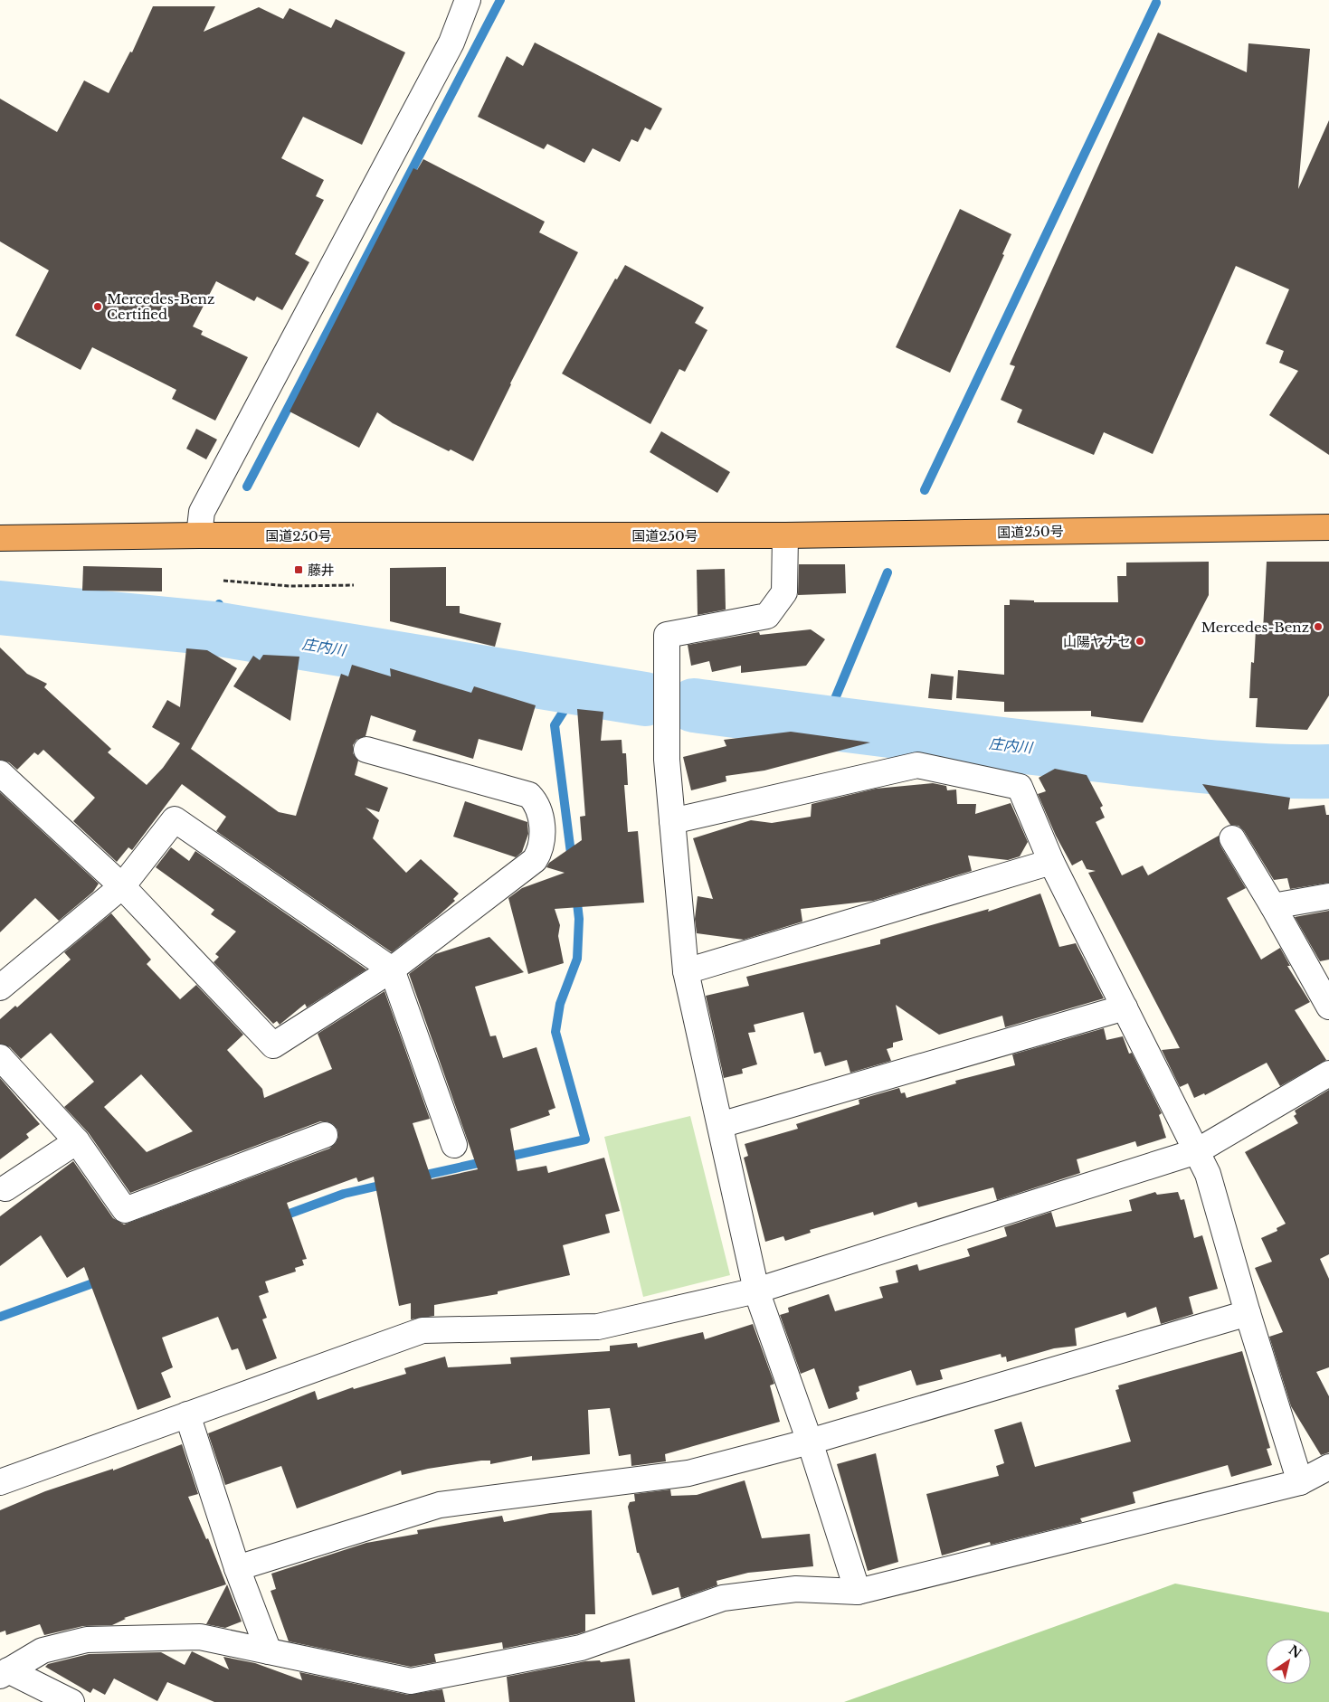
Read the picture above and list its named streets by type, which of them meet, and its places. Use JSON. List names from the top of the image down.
{
  "streets": {
    "highway": ["国道250号"]
  },
  "water": ["庄内川"],
  "places": {
    "other": ["Mercedes-Benz Certified", "Mercedes-Benz", "山陽ヤナセ"],
    "transit": ["藤井"]
  },
  "north": "top right"
}
